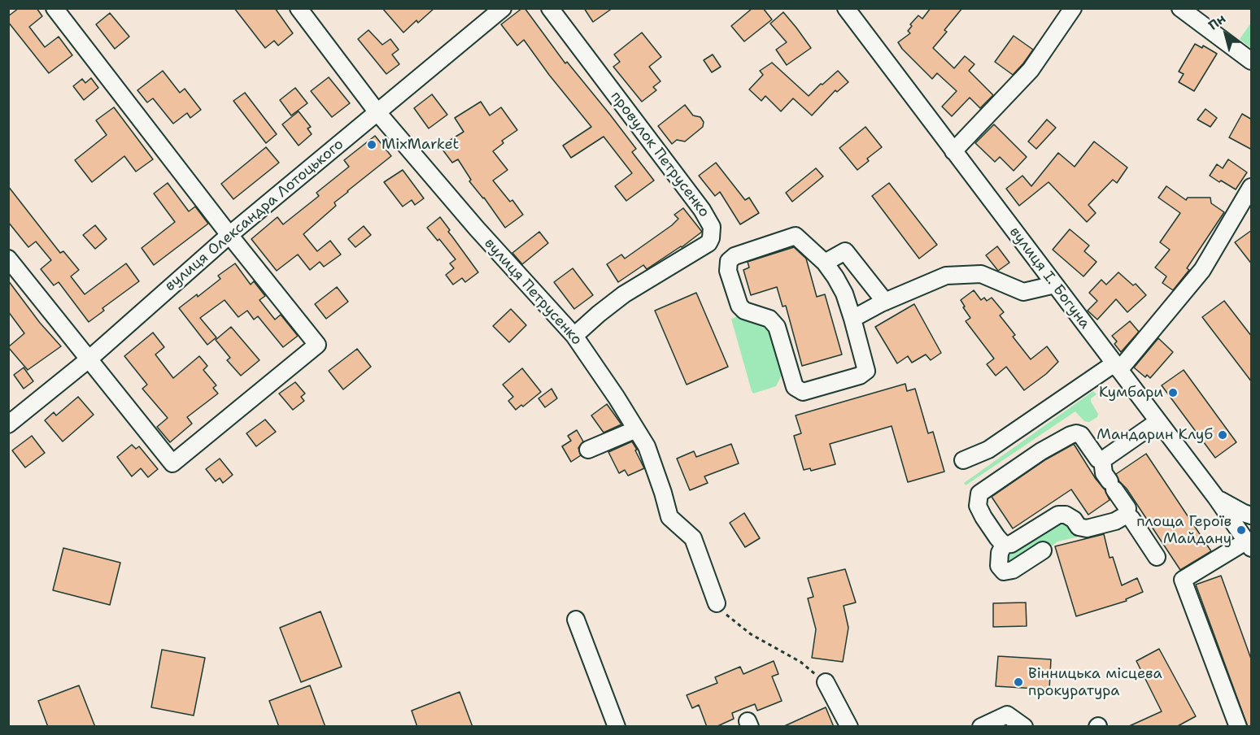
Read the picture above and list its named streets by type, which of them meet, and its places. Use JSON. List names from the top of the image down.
{
  "streets": {
    "street": [
      "провулок Петрусенко",
      "вулиця Олександра Лотоцького",
      "вулиця І. Богуна",
      "вулиця Петрусенко"
    ]
  },
  "crossings": [
    ["провулок Петрусенко", "вулиця Петрусенко"],
    ["вулиця Олександра Лотоцького", "вулиця Петрусенко"]
  ],
  "places": [
    "MixMarket",
    "Кумбари",
    "Мандарин Клуб",
    "площа Героїв Майдану",
    "Вінницька місцева прокуратура"
  ],
  "north": "top left"
}
